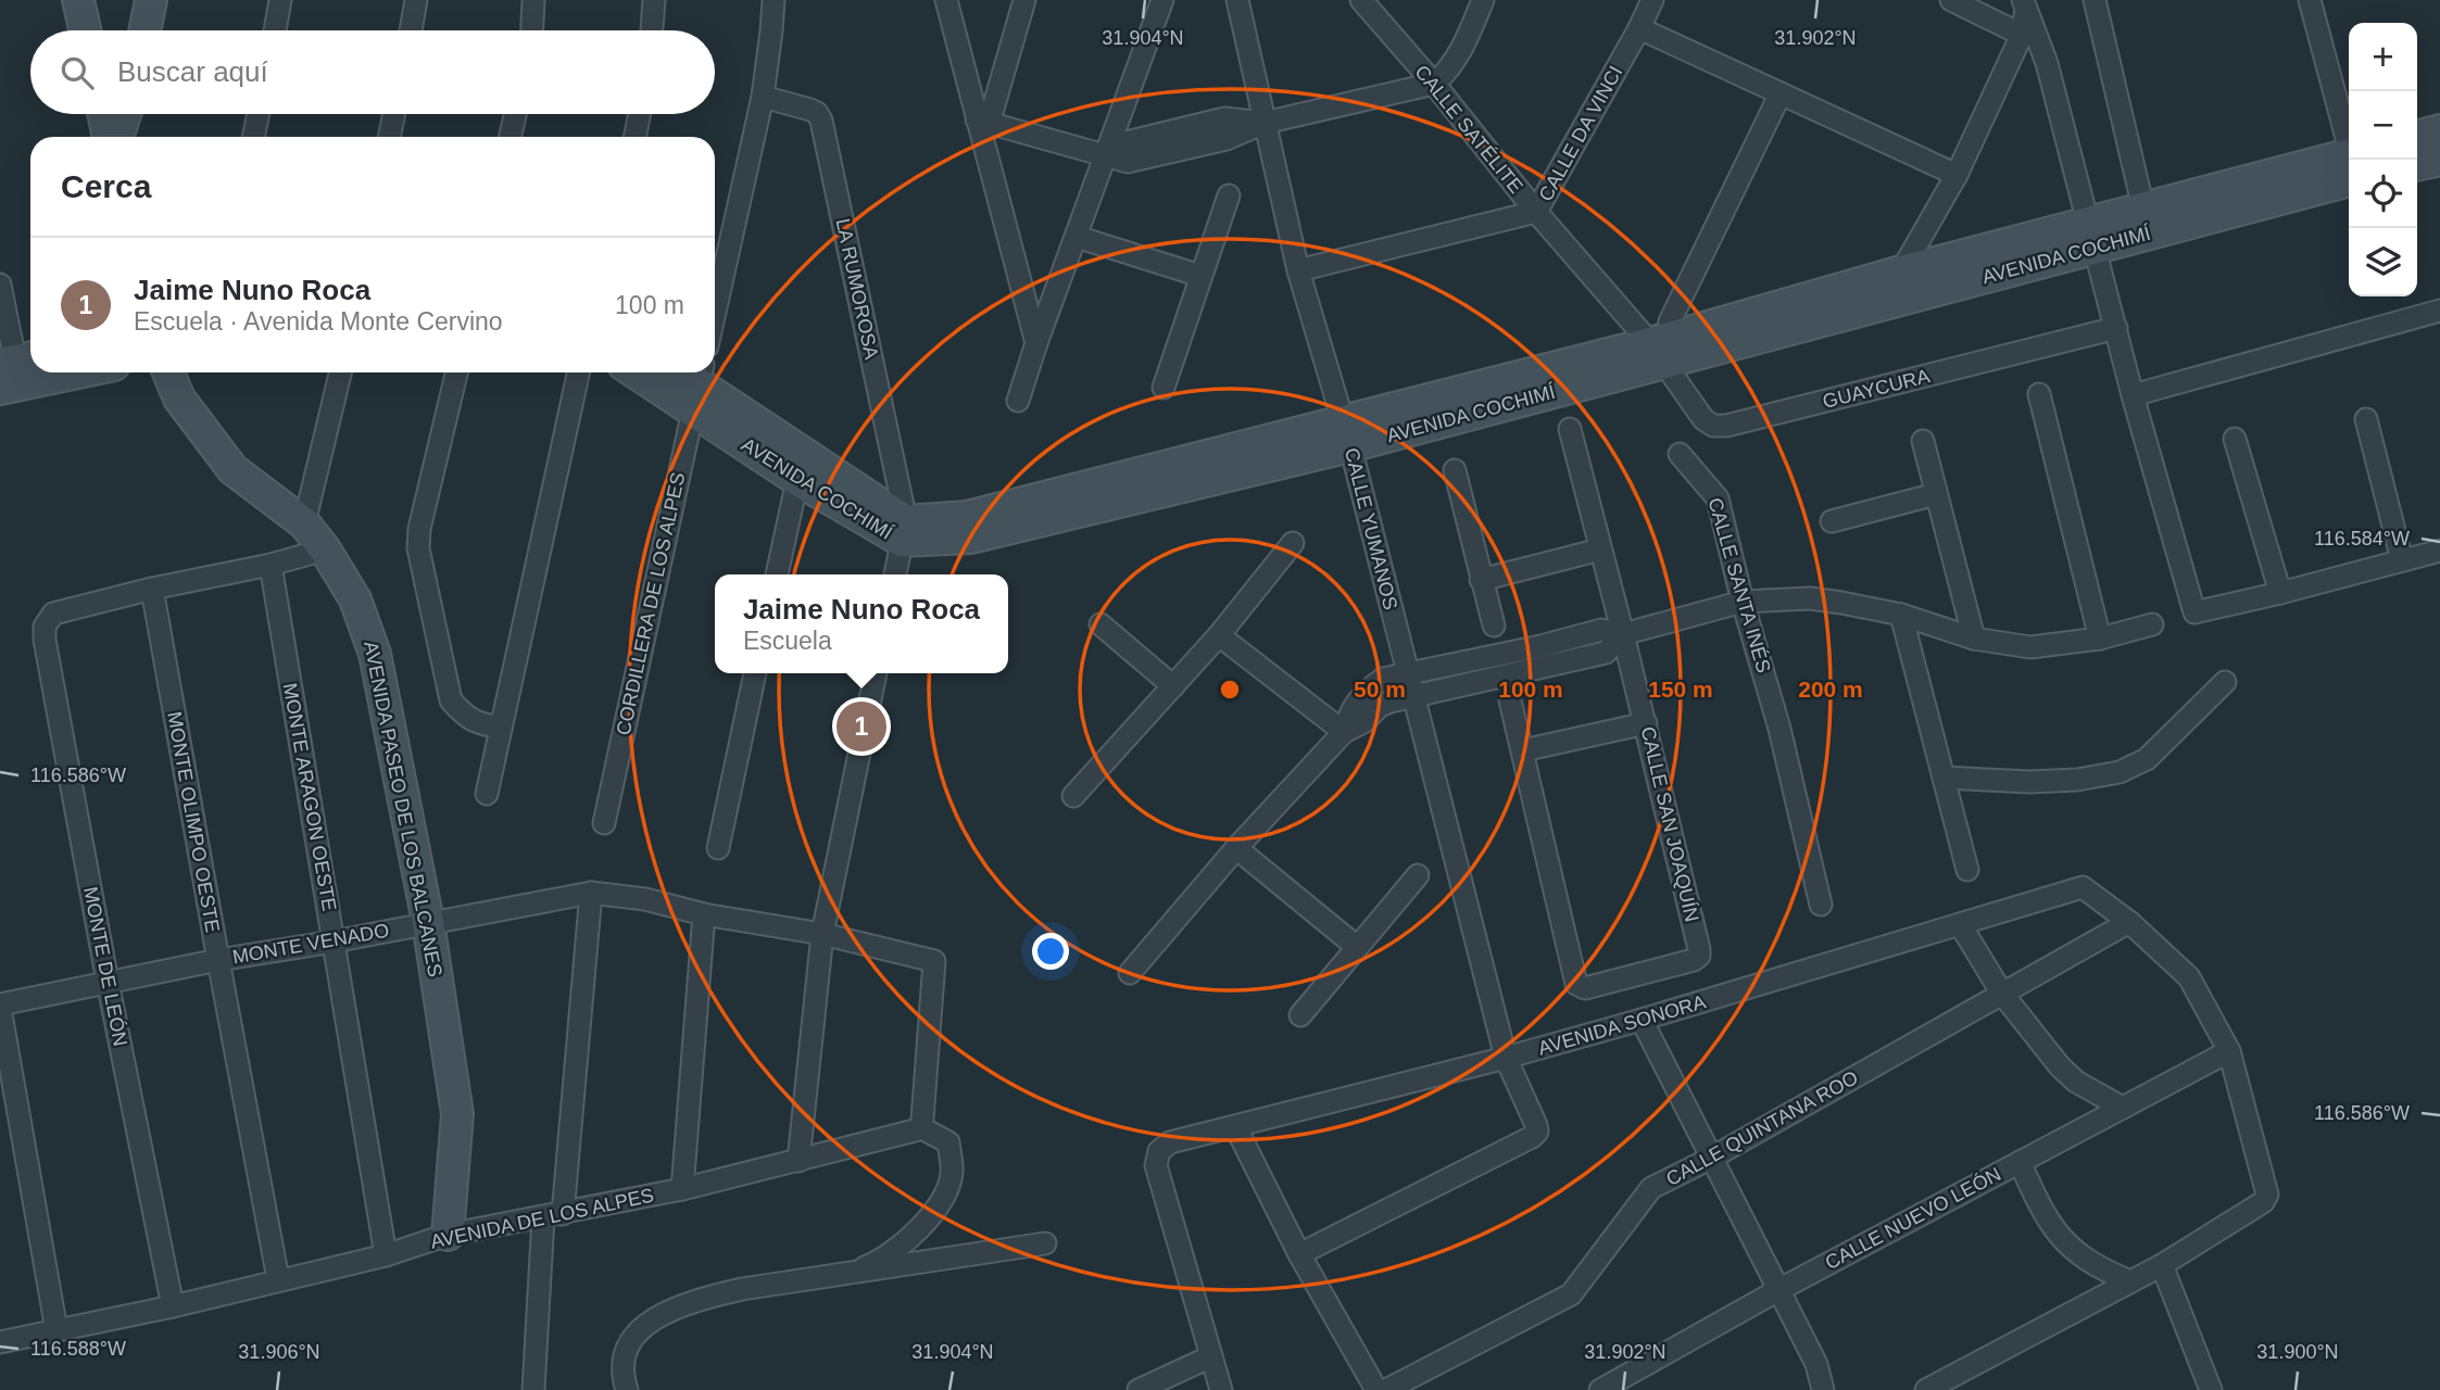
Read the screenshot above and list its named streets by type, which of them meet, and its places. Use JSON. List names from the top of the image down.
{
  "streets": {
    "street": [
      "CALLE SATÉLITE",
      "CALLE DA VINCI",
      "AVENIDA COCHIMÍ",
      "LA RUMOROSA",
      "GUAYCURA",
      "CALLE YUMANOS",
      "CALLE SANTA INÉS",
      "CORDILLERA DE LOS ALPES",
      "MONTE ARAGON OESTE",
      "AVENIDA PASEO DE LOS BALCANES",
      "MONTE OLIMPO OESTE",
      "CALLE SAN JOAQUÍN",
      "MONTE VENADO",
      "MONTE DE LEÓN",
      "AVENIDA SONORA",
      "CALLE QUINTANA ROO",
      "AVENIDA DE LOS ALPES",
      "CALLE NUEVO LEÓN"
    ]
  },
  "crossings": [
    ["CALLE SATÉLITE", "CALLE DA VINCI"],
    ["CALLE SATÉLITE", "AVENIDA COCHIMÍ"],
    ["CALLE SATÉLITE", "GUAYCURA"],
    ["CALLE DA VINCI", "CALLE YUMANOS"],
    ["AVENIDA COCHIMÍ", "LA RUMOROSA"],
    ["AVENIDA COCHIMÍ", "GUAYCURA"],
    ["AVENIDA COCHIMÍ", "CALLE YUMANOS"],
    ["AVENIDA COCHIMÍ", "CORDILLERA DE LOS ALPES"],
    ["CALLE YUMANOS", "AVENIDA SONORA"],
    ["MONTE ARAGON OESTE", "MONTE VENADO"],
    ["MONTE ARAGON OESTE", "AVENIDA DE LOS ALPES"],
    ["AVENIDA PASEO DE LOS BALCANES", "MONTE VENADO"],
    ["AVENIDA PASEO DE LOS BALCANES", "AVENIDA DE LOS ALPES"],
    ["MONTE OLIMPO OESTE", "MONTE VENADO"],
    ["MONTE OLIMPO OESTE", "MONTE DE LEÓN"],
    ["MONTE OLIMPO OESTE", "AVENIDA DE LOS ALPES"],
    ["MONTE VENADO", "MONTE DE LEÓN"],
    ["MONTE VENADO", "AVENIDA DE LOS ALPES"],
    ["MONTE DE LEÓN", "AVENIDA DE LOS ALPES"],
    ["AVENIDA SONORA", "CALLE QUINTANA ROO"]
  ],
  "page": {
    "map_buttons": ["+", "−"],
    "search": "Buscar aquí",
    "heading": "Cerca",
    "list": [
      {
        "mark": "1",
        "name": "Jaime Nuno Roca",
        "note": "Escuela · Avenida Monte Cervino",
        "value": "100 m"
      }
    ],
    "popup": ["Jaime Nuno Roca", "Escuela"],
    "pins": "1"
  },
  "coordinates": [
    "31.904°N",
    "31.902°N",
    "116.584°W",
    "116.586°W",
    "116.588°W",
    "31.906°N",
    "31.900°N"
  ],
  "rings": [
    "50 m",
    "100 m",
    "150 m",
    "200 m"
  ]
}
